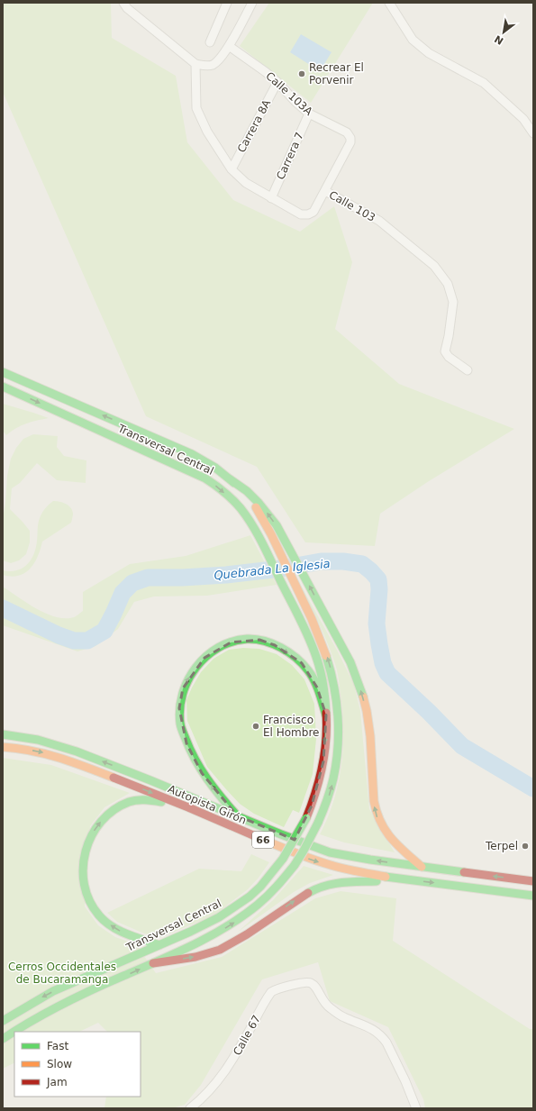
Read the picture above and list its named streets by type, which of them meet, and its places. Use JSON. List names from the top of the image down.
{
  "streets": {
    "main road": ["Transversal Central", "Autopista Girón", "66"],
    "street": [
      "Calle 103A",
      "Carrera 8A",
      "Carrera 7",
      "Calle 103",
      "Calle 67"
    ]
  },
  "crossings": [
    ["Calle 103A", "Carrera 8A"],
    ["Calle 103A", "Carrera 7"],
    ["Calle 103A", "Calle 103"],
    ["Carrera 8A", "Calle 103"],
    ["Carrera 7", "Calle 103"]
  ],
  "water": ["Quebrada La Iglesia"],
  "parks": ["Cerros Occidentales de Bucaramanga"],
  "places": ["Recrear El Porvenir", "Francisco El Hombre", "Terpel"],
  "legend": ["Fast", "Slow", "Jam"],
  "north": "bottom left"
}
